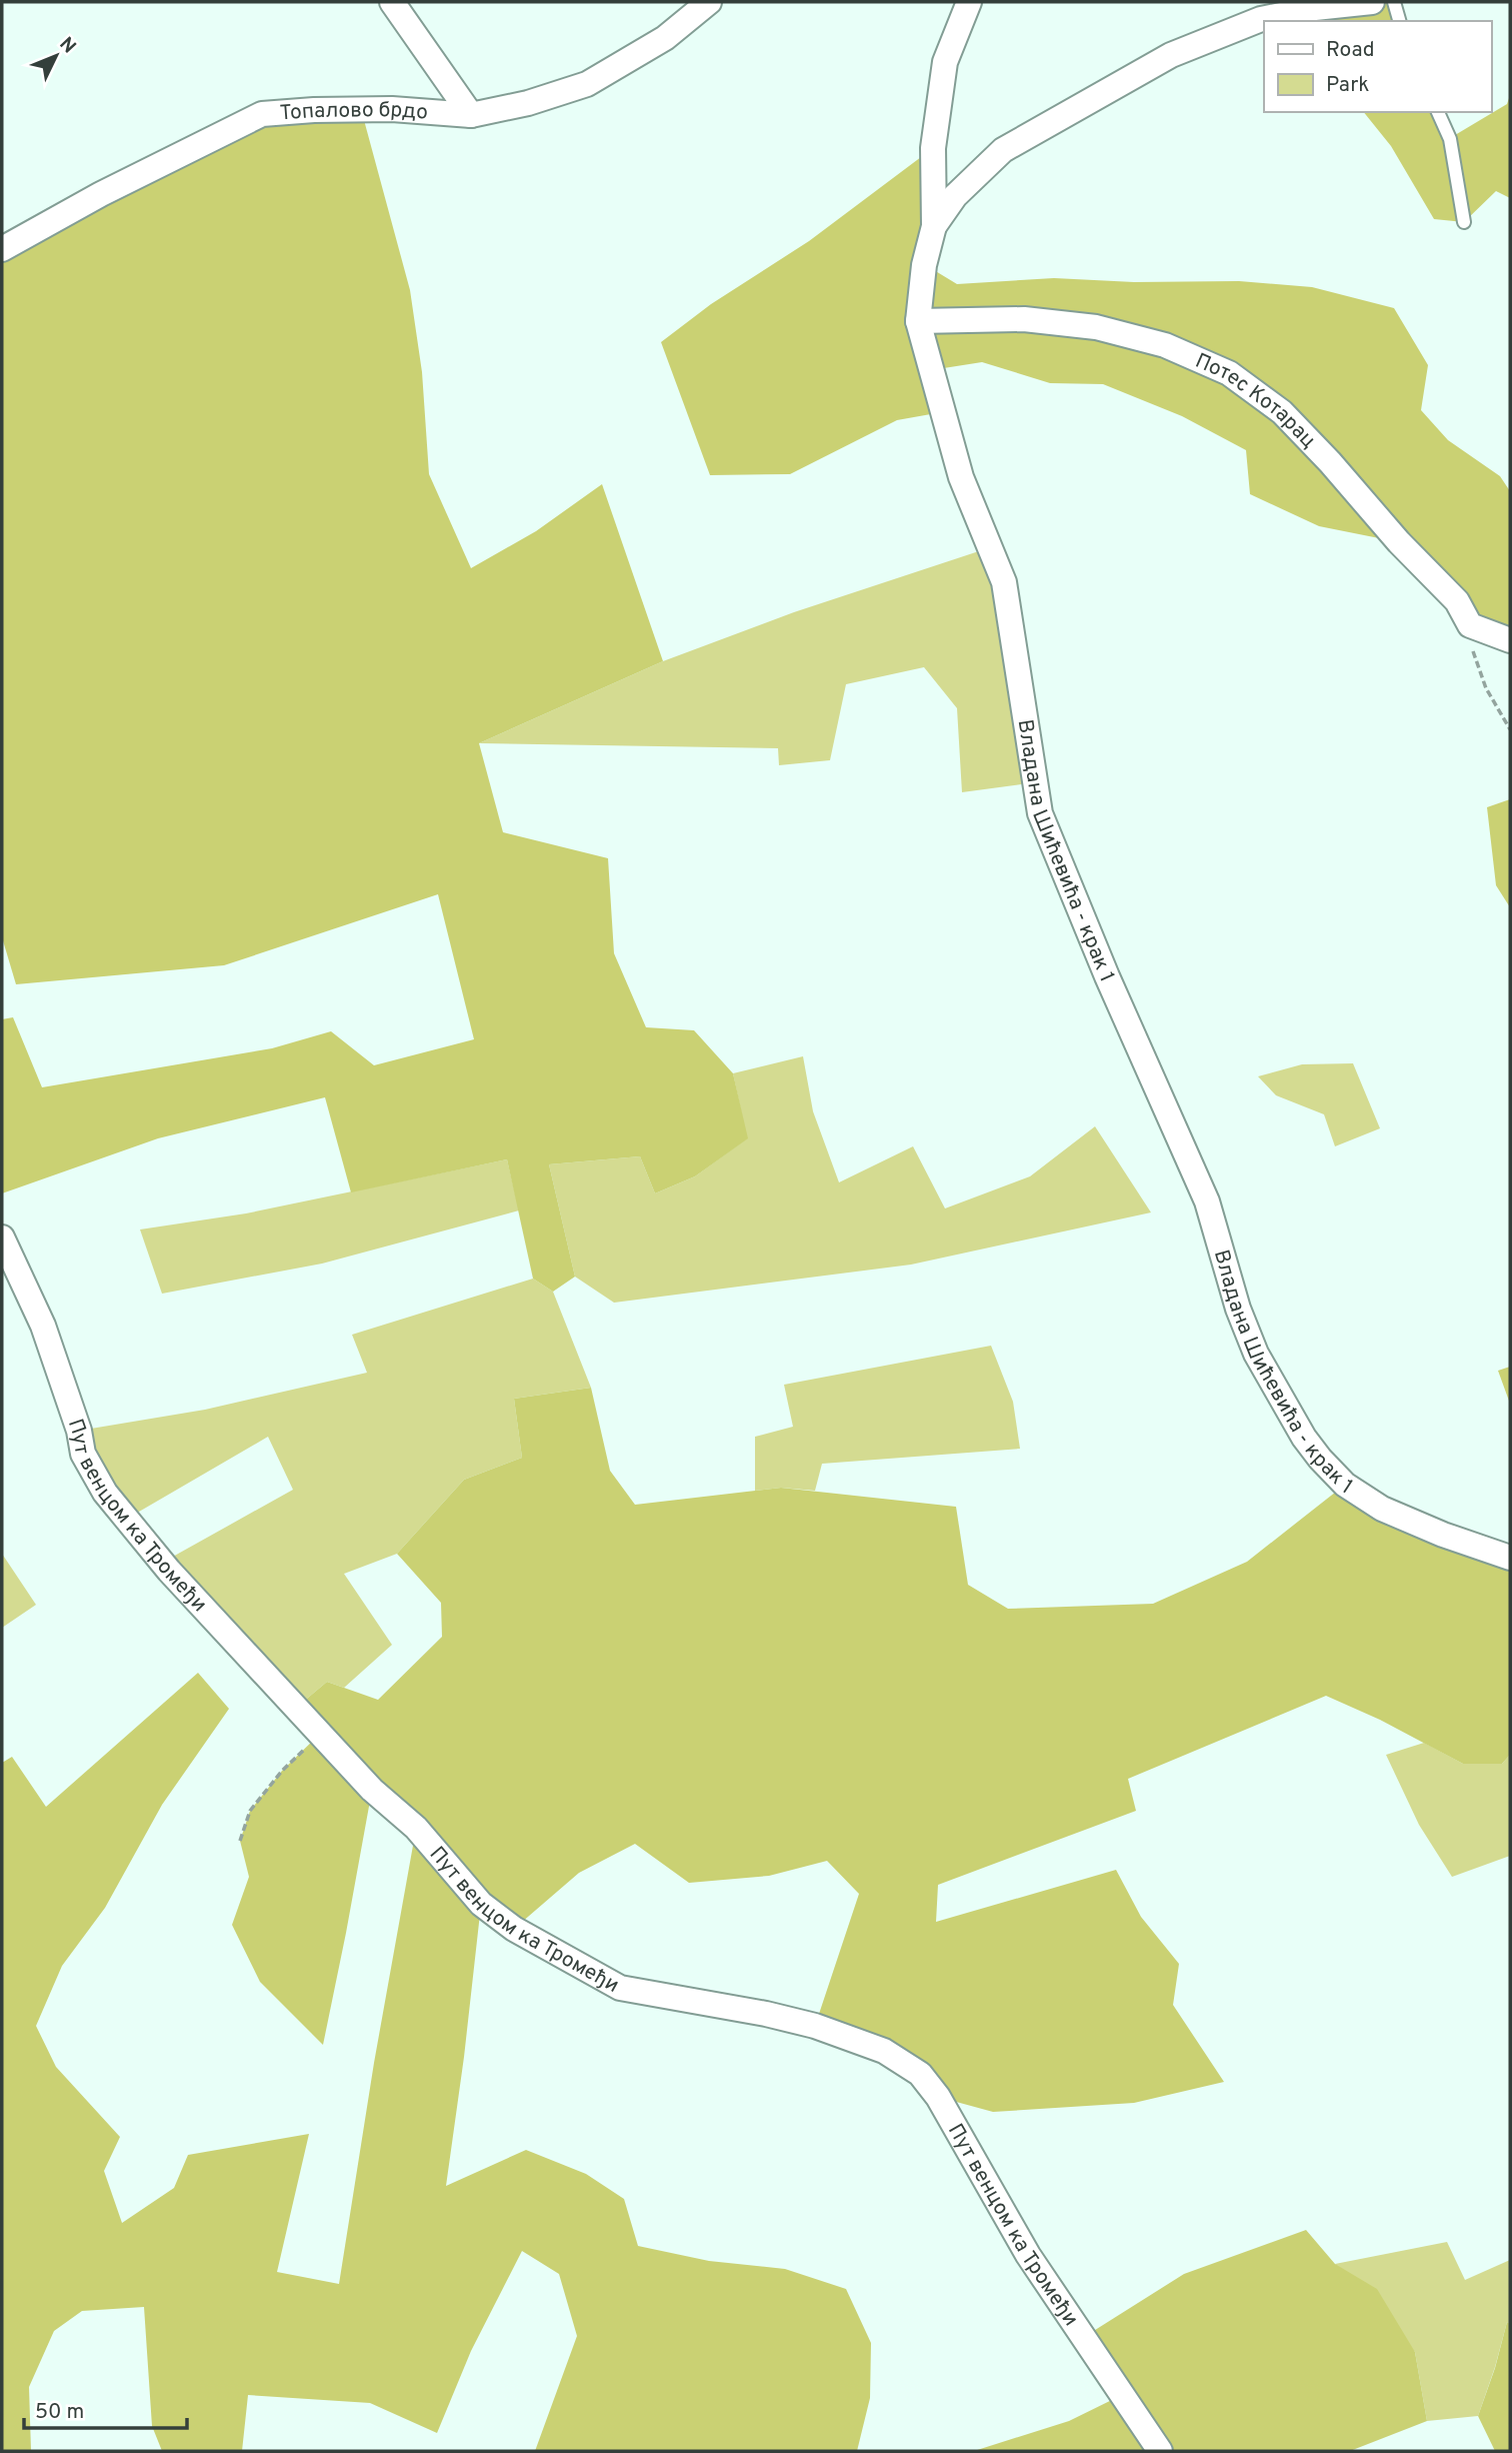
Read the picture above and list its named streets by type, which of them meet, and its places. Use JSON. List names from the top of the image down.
{
  "streets": {
    "street": [
      "Топалово брдо",
      "Потес Котарац",
      "Владана Шићевића - крак 1",
      "Пут венцом ка Тромеђи"
    ]
  },
  "crossings": [
    ["Потес Котарац", "Владана Шићевића - крак 1"]
  ],
  "legend": ["Road", "Park"],
  "scale_bar": "50 m",
  "north": "top right"
}
